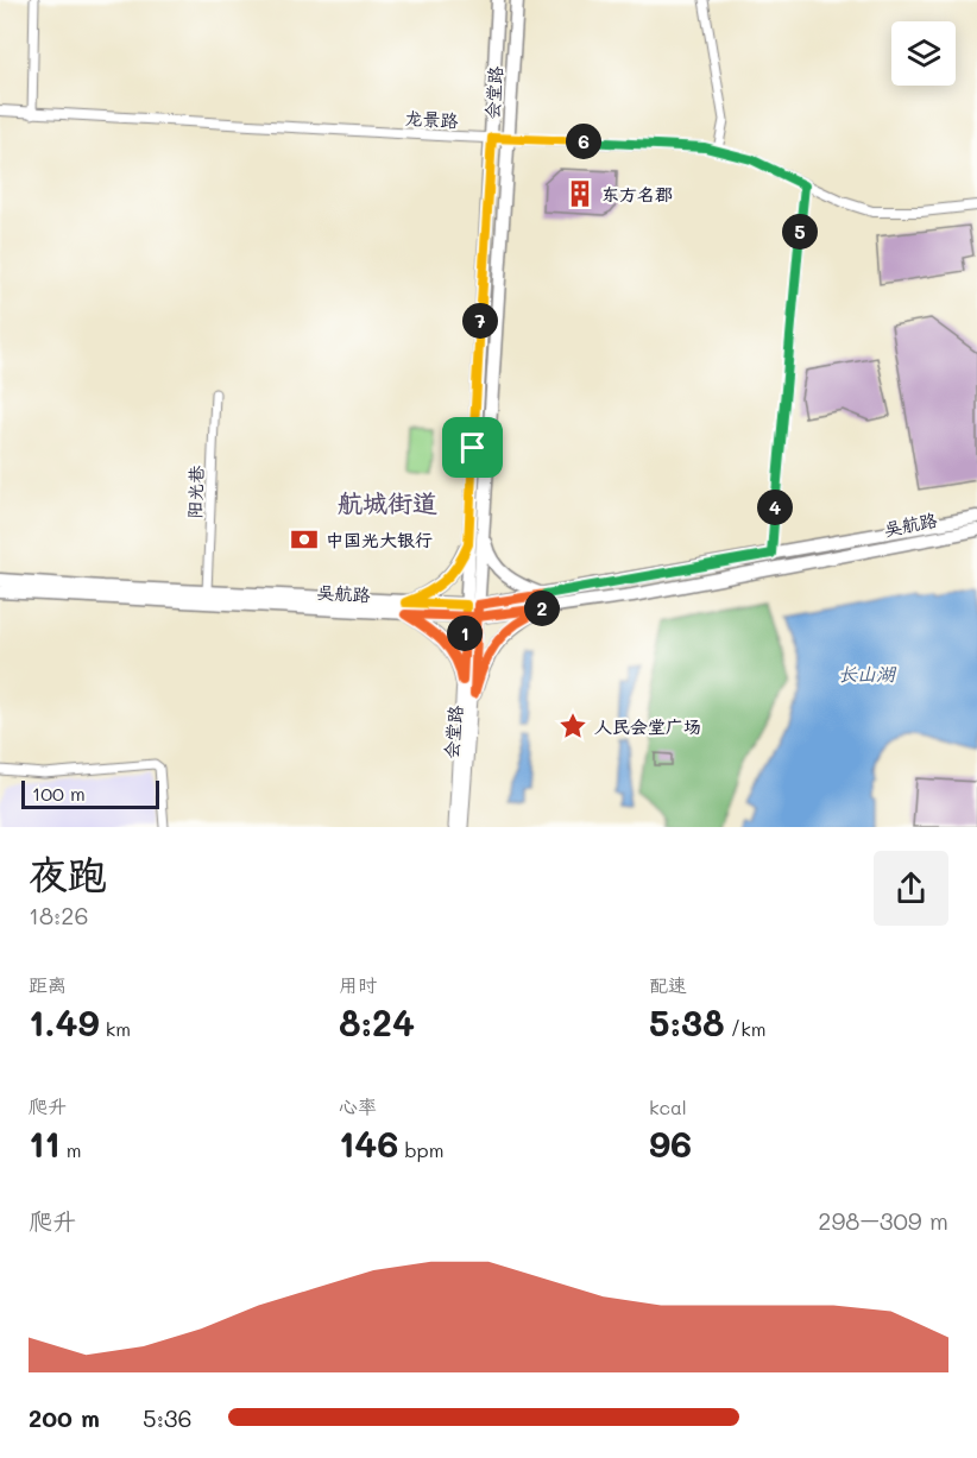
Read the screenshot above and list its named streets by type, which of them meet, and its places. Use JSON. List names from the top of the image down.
{
  "streets": {
    "main road": ["会堂路", "吴航路"],
    "street": ["龙景路", "阳光巷"]
  },
  "crossings": [
    ["会堂路", "龙景路"],
    ["会堂路", "吴航路"],
    ["阳光巷", "吴航路"]
  ],
  "districts": ["航城街道"],
  "water": ["长山湖"],
  "places": {
    "building": ["东方名郡"],
    "bank": ["中国光大银行"],
    "place": ["人民会堂广场"]
  },
  "scale_bar": "100 m",
  "page": {
    "pins": [
      "6",
      "5",
      "7",
      "4",
      "2",
      "1"
    ],
    "scale": "100 m",
    "heading": ["夜跑", "18:26"],
    "stats": [
      ["距离", "1.49 km"],
      ["用时", "8:24"],
      ["配速", "5:38 /km"],
      ["爬升", "11 m"],
      ["心率", "146 bpm"],
      ["kcal", "96"]
    ],
    "chart": ["爬升", "298–309 m"],
    "list": [
      {
        "name": "200 m",
        "note": "5:36"
      }
    ]
  }
}
